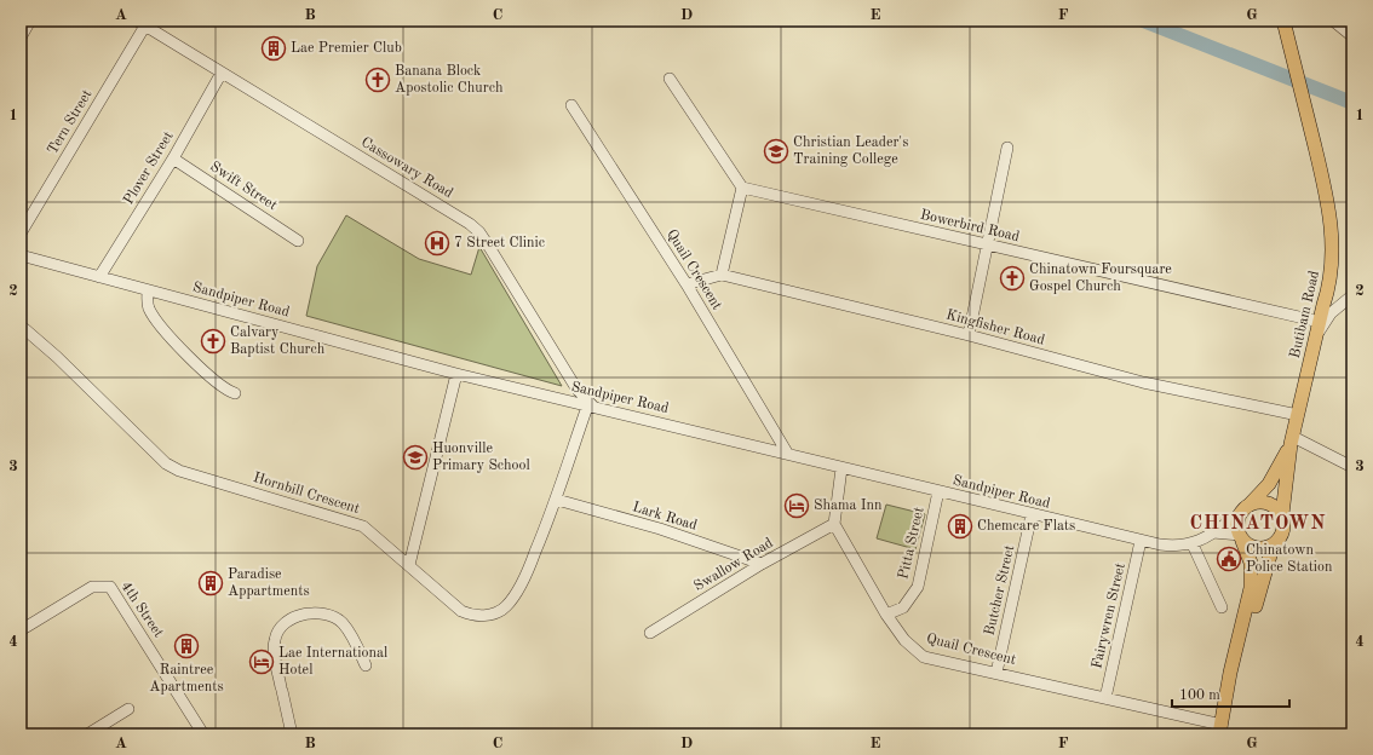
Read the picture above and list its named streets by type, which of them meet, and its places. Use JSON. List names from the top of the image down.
{
  "streets": {
    "main road": ["Butibam Road"],
    "street": [
      "Tern Street",
      "Plover Street",
      "Cassowary Road",
      "Swift Street",
      "Bowerbird Road",
      "Quail Crescent",
      "Sandpiper Road",
      "Kingfisher Road",
      "Hornbill Crescent",
      "Lark Road",
      "Pitta Street",
      "Swallow Road",
      "Butcher Street",
      "4th Street",
      "Fairywren Street"
    ]
  },
  "crossings": [
    ["Tern Street", "Cassowary Road"],
    ["Plover Street", "Cassowary Road"],
    ["Plover Street", "Swift Street"],
    ["Plover Street", "Sandpiper Road"],
    ["Cassowary Road", "Sandpiper Road"],
    ["Cassowary Road", "Hornbill Crescent"],
    ["Bowerbird Road", "Butibam Road"],
    ["Quail Crescent", "Sandpiper Road"],
    ["Quail Crescent", "Kingfisher Road"],
    ["Quail Crescent", "Pitta Street"],
    ["Quail Crescent", "Swallow Road"],
    ["Quail Crescent", "Butcher Street"],
    ["Quail Crescent", "Fairywren Street"],
    ["Sandpiper Road", "Butibam Road"],
    ["Sandpiper Road", "Hornbill Crescent"],
    ["Sandpiper Road", "Pitta Street"],
    ["Sandpiper Road", "Butcher Street"],
    ["Sandpiper Road", "Fairywren Street"],
    ["Butibam Road", "Kingfisher Road"],
    ["Hornbill Crescent", "Lark Road"],
    ["Lark Road", "Swallow Road"]
  ],
  "districts": ["CHINATOWN"],
  "places": {
    "building": [
      "Lae Premier Club",
      "Chemcare Flats",
      "Paradise Appartments",
      "Raintree Apartments"
    ],
    "church": ["Banana Block Apostolic Church", "Chinatown Foursquare Gospel Church", "Calvary Baptist Church"],
    "school or university": ["Christian Leader's Training College", "Huonville Primary School"],
    "hospital": ["7 Street Clinic"],
    "hotel": ["Shama Inn", "Lae International Hotel"],
    "public building": ["Chinatown Police Station"]
  },
  "scale_bar": "100 m",
  "grid": {
    "columns": [
      "A",
      "B",
      "C",
      "D",
      "E",
      "F",
      "G"
    ],
    "rows": [
      "1",
      "2",
      "3",
      "4"
    ]
  }
}
